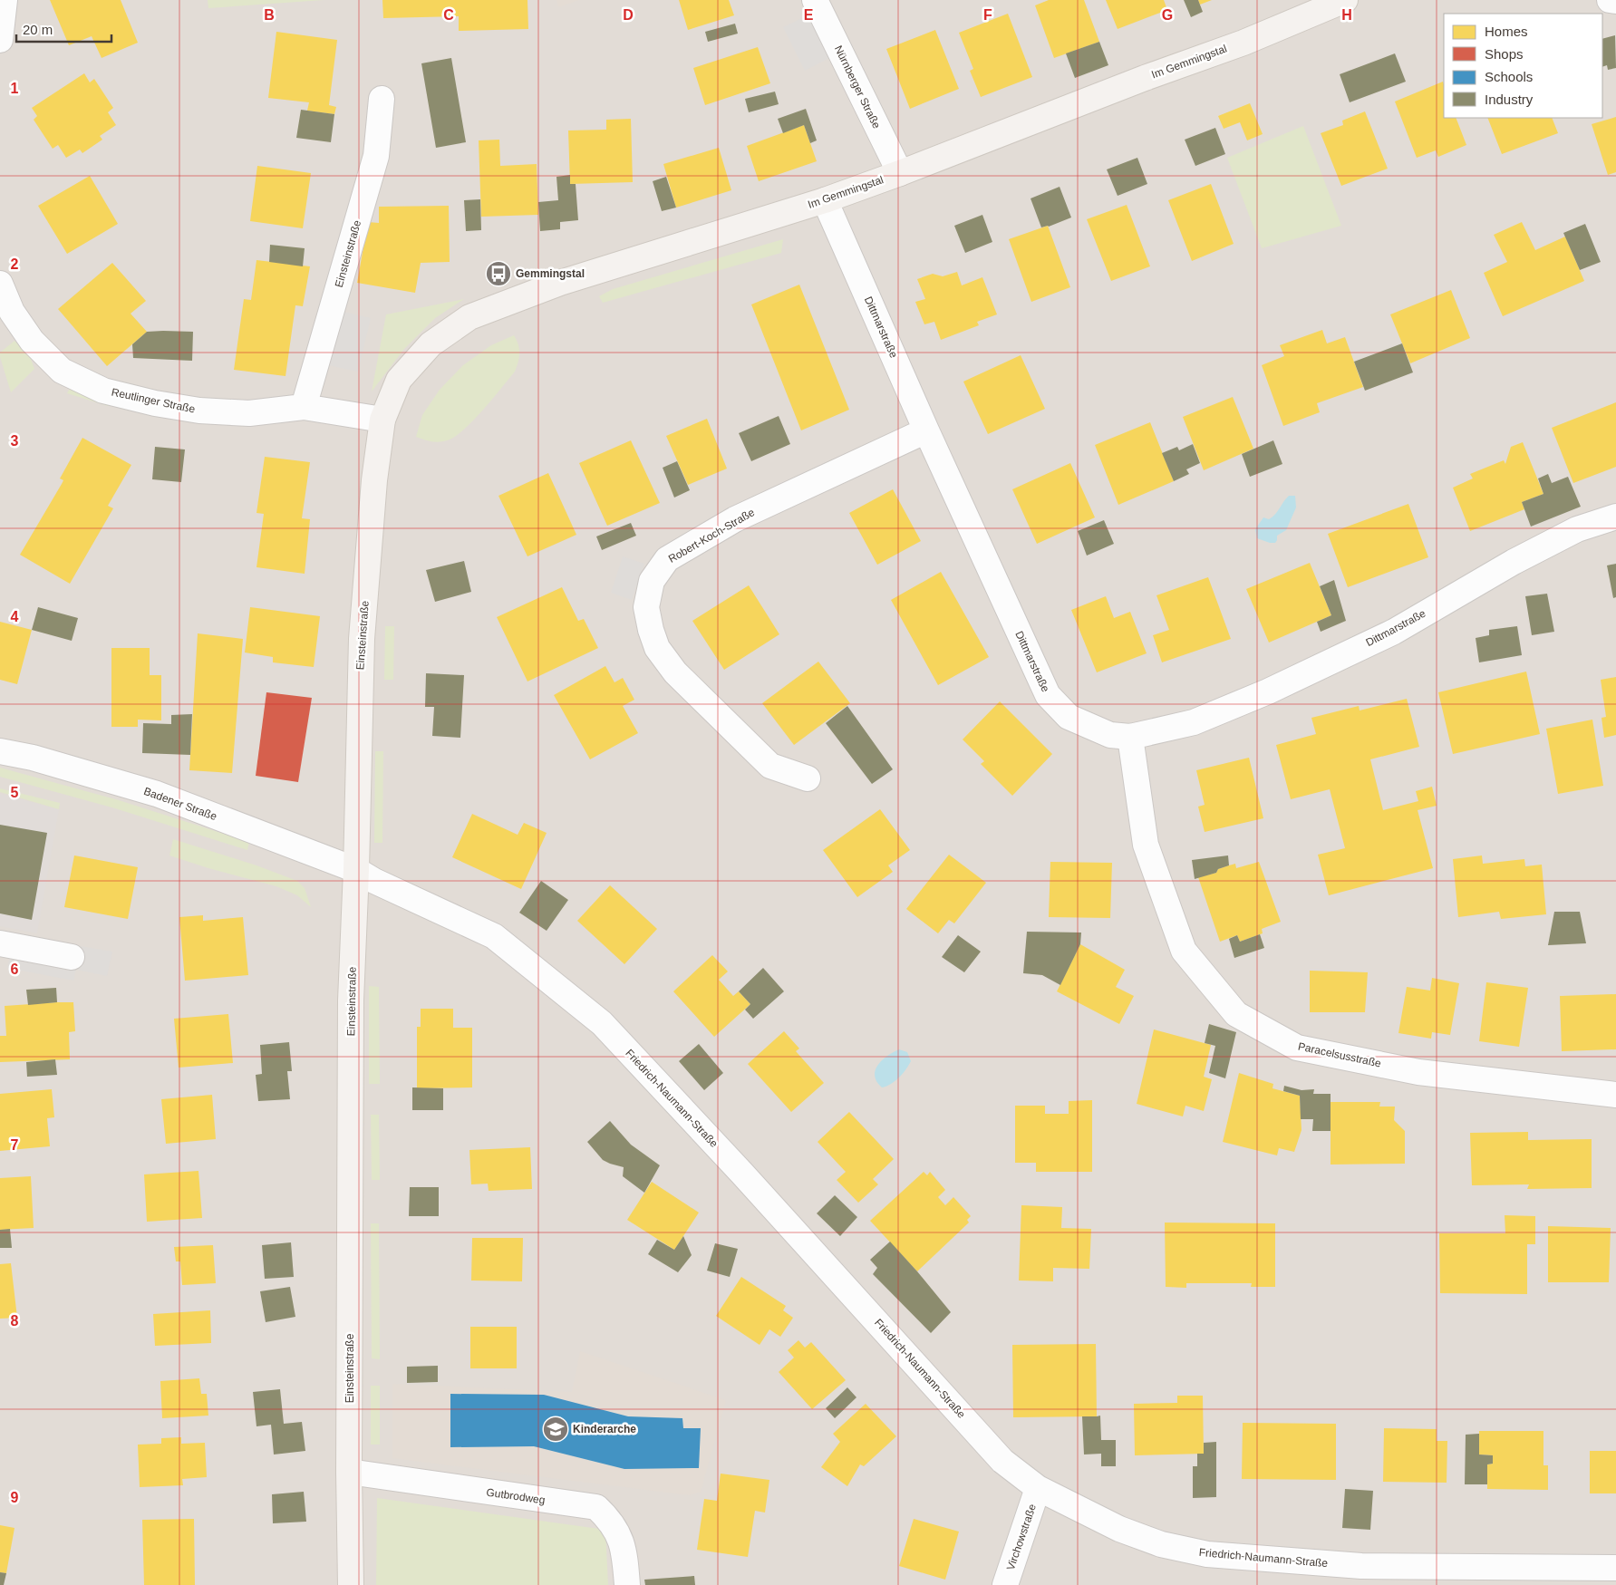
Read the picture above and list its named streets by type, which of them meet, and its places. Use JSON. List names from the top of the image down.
{
  "streets": {
    "street": [
      "Im Gemmingstal",
      "Nürnberger Straße",
      "Einsteinstraße",
      "Dittmarstraße",
      "Reutlinger Straße",
      "Robert-Koch-Straße",
      "Badener Straße",
      "Paracelsusstraße",
      "Friedrich-Naumann-Straße",
      "Gutbrodweg",
      "Virchowstraße"
    ]
  },
  "crossings": [
    ["Im Gemmingstal", "Nürnberger Straße"],
    ["Im Gemmingstal", "Einsteinstraße"],
    ["Im Gemmingstal", "Dittmarstraße"],
    ["Im Gemmingstal", "Reutlinger Straße"],
    ["Einsteinstraße", "Reutlinger Straße"],
    ["Einsteinstraße", "Badener Straße"],
    ["Einsteinstraße", "Friedrich-Naumann-Straße"],
    ["Einsteinstraße", "Gutbrodweg"],
    ["Dittmarstraße", "Robert-Koch-Straße"],
    ["Dittmarstraße", "Paracelsusstraße"],
    ["Badener Straße", "Friedrich-Naumann-Straße"],
    ["Friedrich-Naumann-Straße", "Virchowstraße"]
  ],
  "places": {
    "bus stop": ["Gemmingstal"],
    "school or university": ["Kinderarche"]
  },
  "legend": [
    "Homes",
    "Shops",
    "Schools",
    "Industry"
  ],
  "scale_bar": "20 m",
  "grid": {
    "columns": [
      "B",
      "C",
      "D",
      "E",
      "F",
      "G",
      "H"
    ],
    "rows": [
      "1",
      "2",
      "3",
      "4",
      "5",
      "6",
      "7",
      "8",
      "9"
    ]
  }
}
